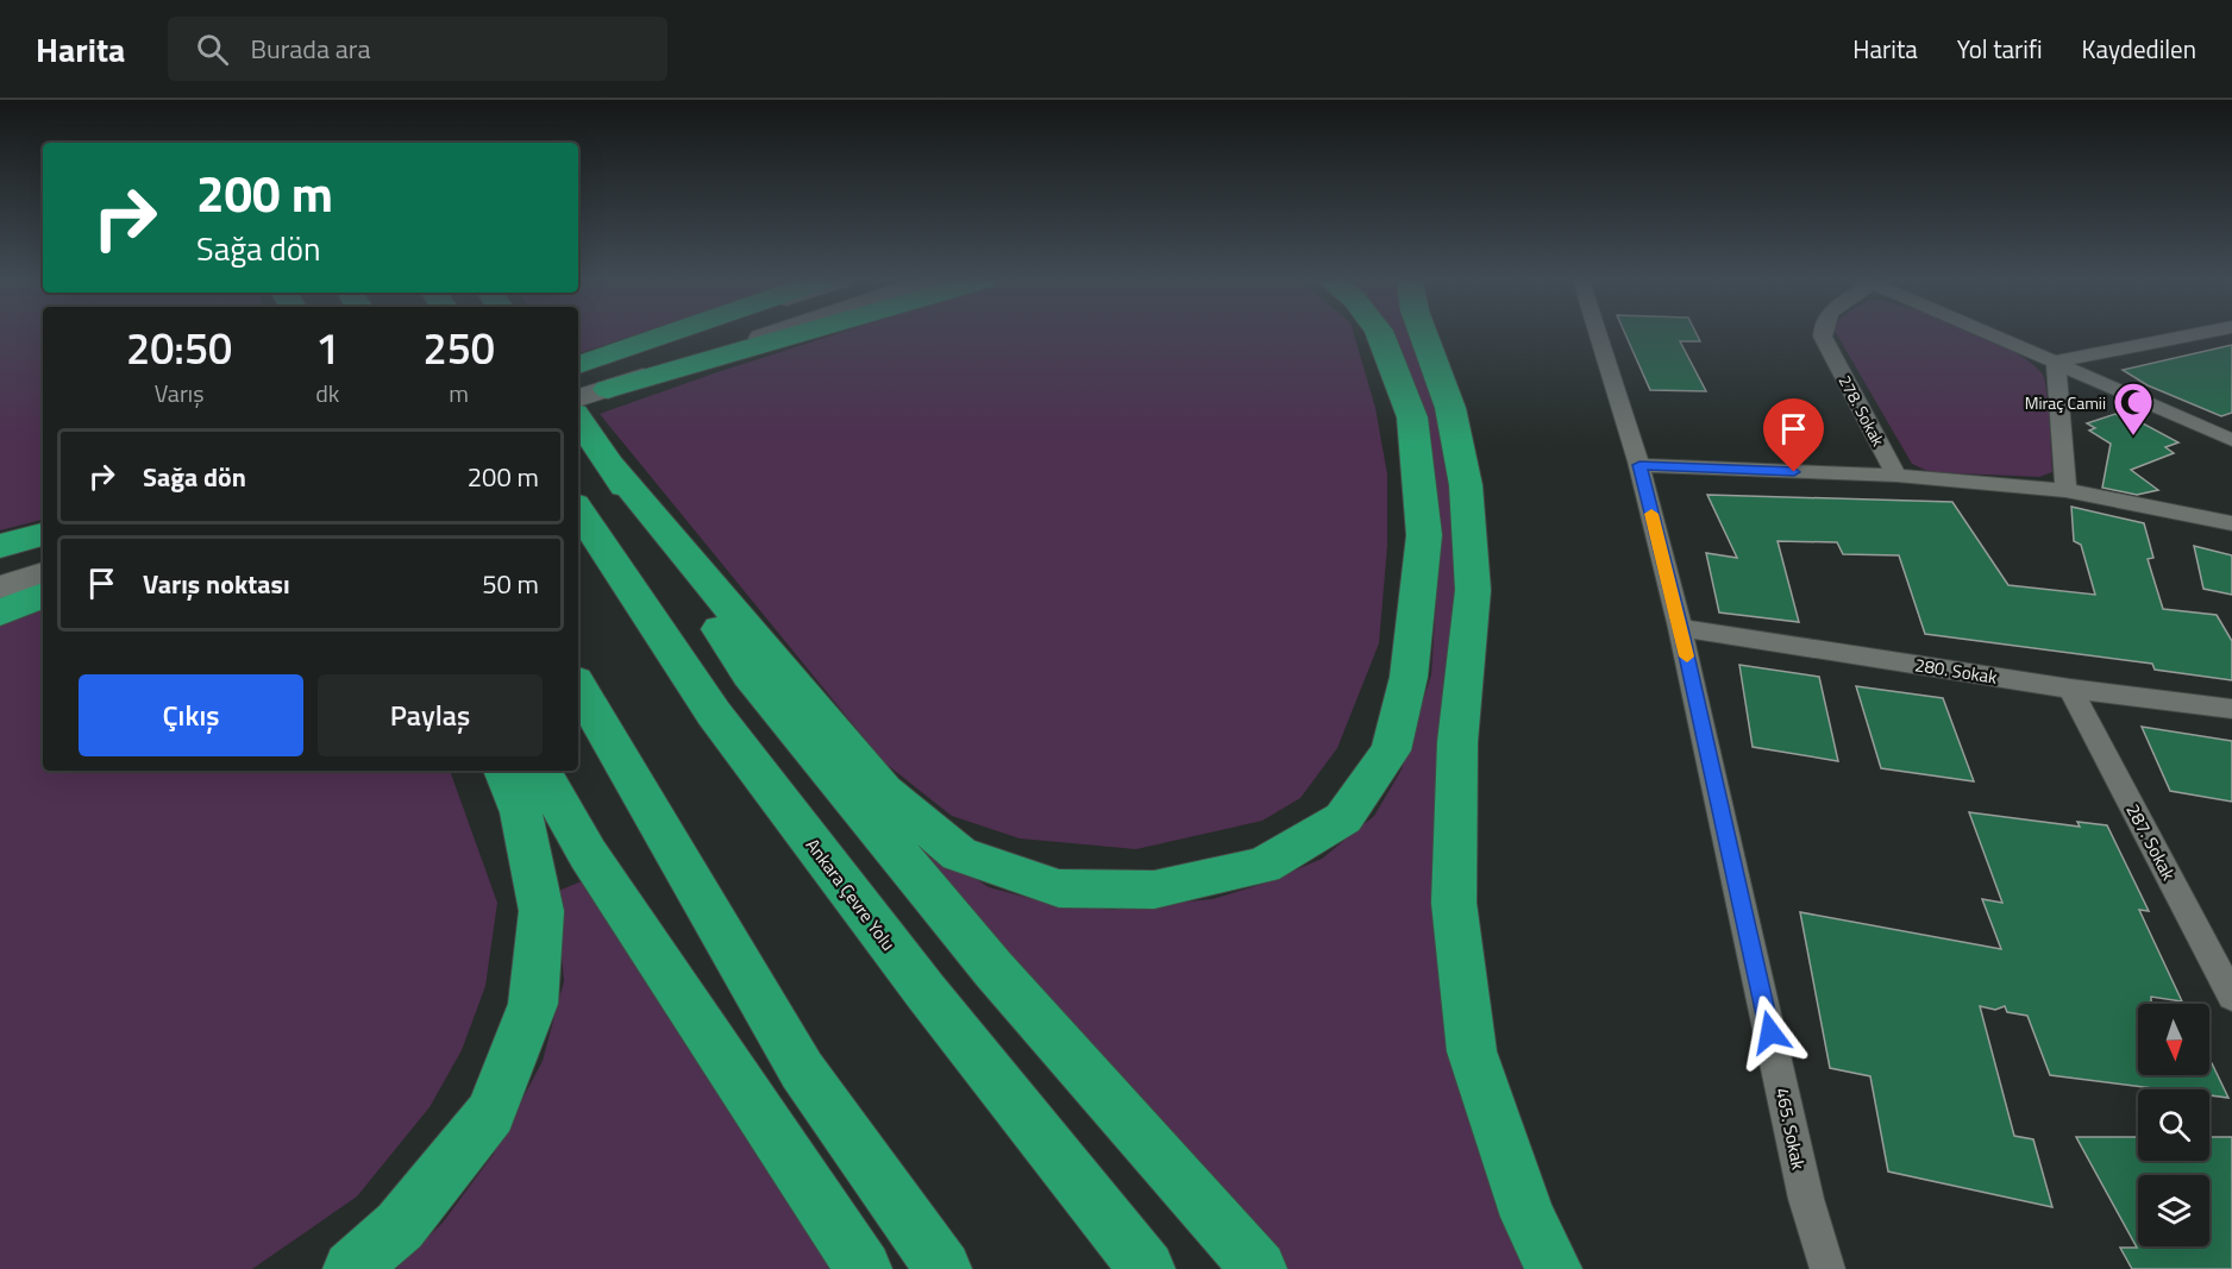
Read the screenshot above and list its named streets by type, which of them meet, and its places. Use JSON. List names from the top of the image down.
{
  "streets": {
    "highway": ["Ankara Çevre Yolu"],
    "street": [
      "278. Sokak",
      "280. Sokak",
      "287. Sokak",
      "465. Sokak"
    ]
  },
  "crossings": [
    ["280. Sokak", "287. Sokak"],
    ["280. Sokak", "465. Sokak"]
  ],
  "places": {
    "mosque": ["Miraç Camii"]
  },
  "north": "bottom",
  "page": {
    "header": "Harita",
    "search": "Burada ara",
    "nav": ["Harita", "Yol tarifi", "Kaydedilen"],
    "turn": ["200 m", "Sağa dön"],
    "eta": [
      "20:50",
      "Varış",
      "1",
      "dk",
      "250",
      "m"
    ],
    "list": [
      {
        "name": "Sağa dön",
        "value": "200 m"
      },
      {
        "name": "Varış noktası",
        "value": "50 m"
      }
    ],
    "buttons": ["Çıkış", "Paylaş"]
  }
}
